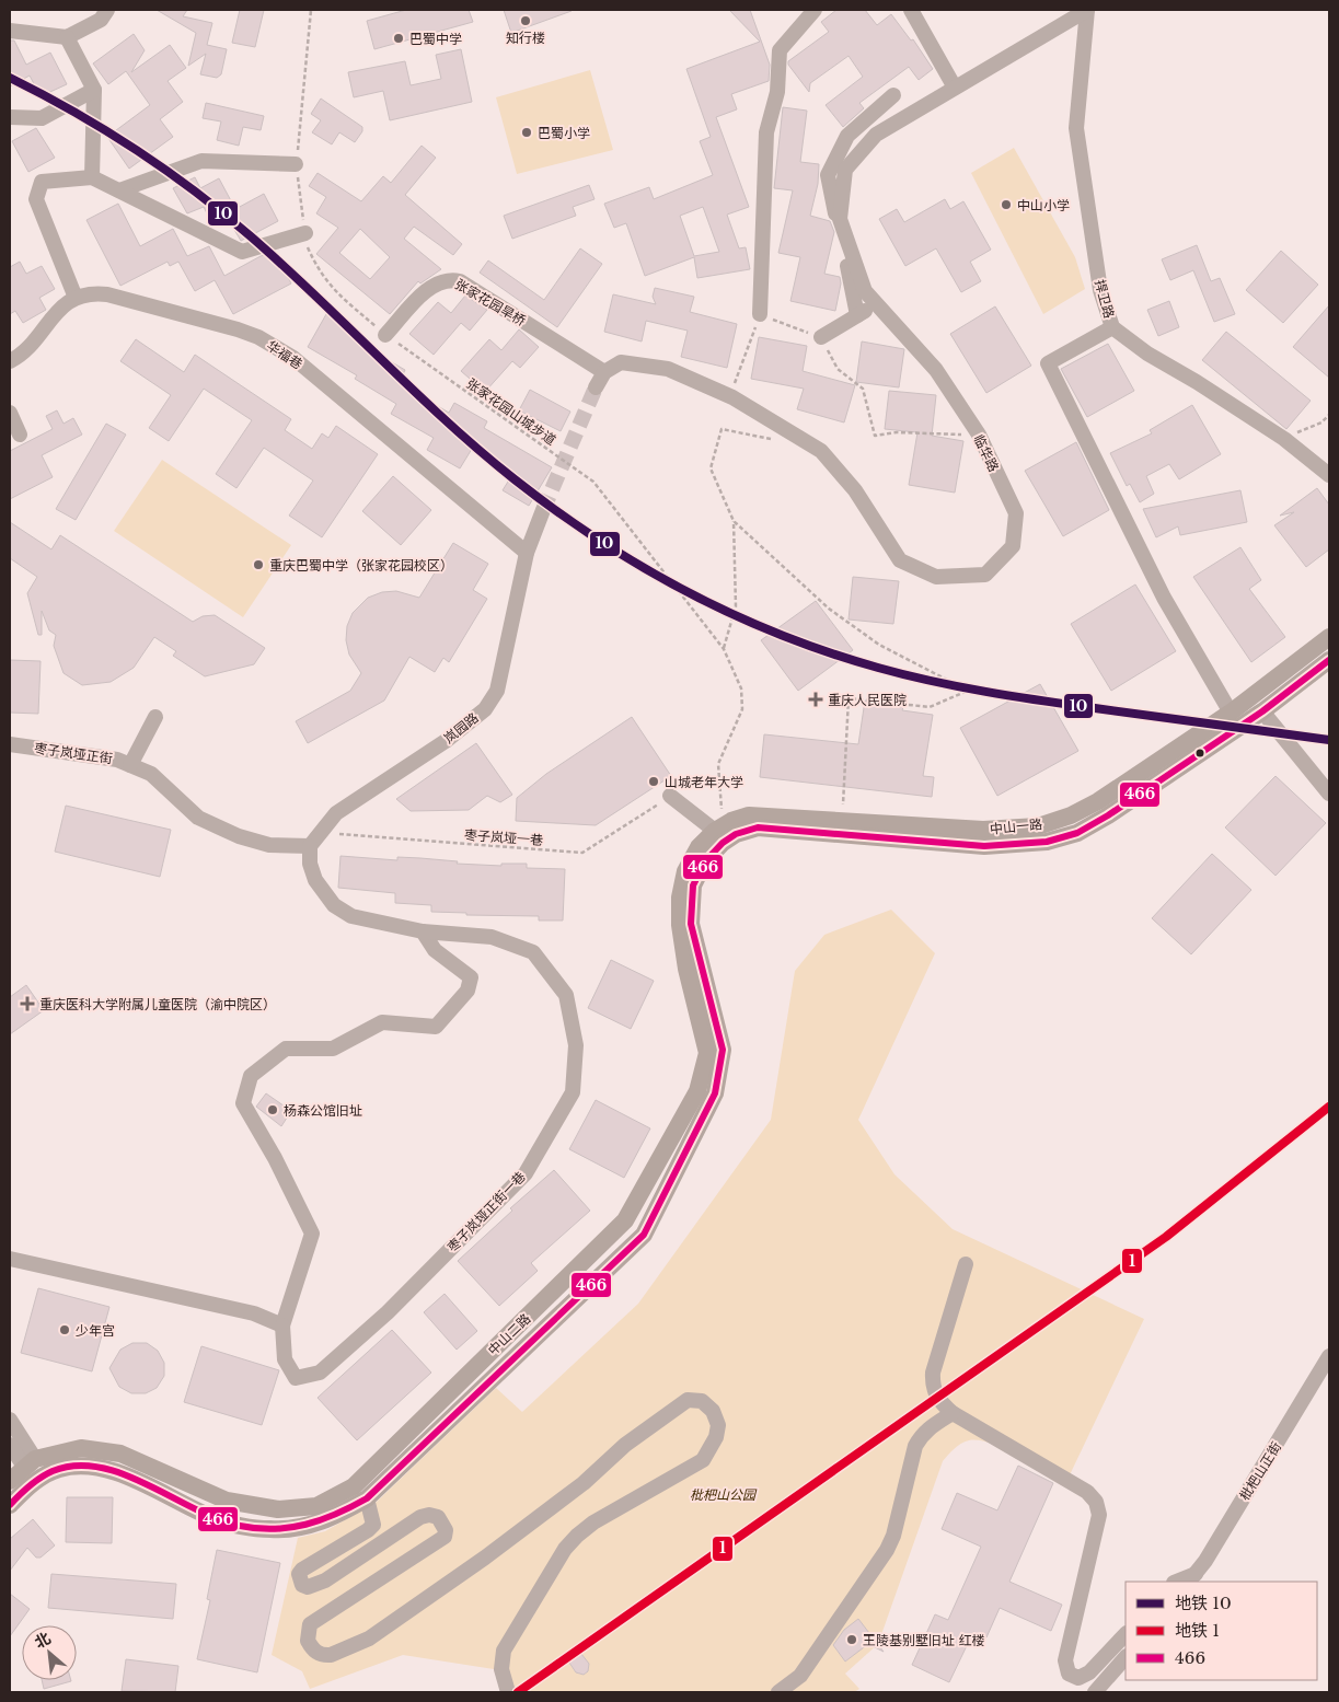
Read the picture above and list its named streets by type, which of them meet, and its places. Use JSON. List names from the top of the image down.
{
  "streets": {
    "main road": ["中山一路", "中山二路"],
    "street": [
      "捍卫路",
      "张家花园旱桥",
      "华福巷",
      "临华路",
      "岚园路",
      "枣子岚垭正街",
      "枣子岚垭正街一巷",
      "枇杷山正街"
    ],
    "path": ["张家花园山城步道", "枣子岚垭一巷"]
  },
  "crossings": [
    ["捍卫路", "临华路"],
    ["张家花园旱桥", "张家花园山城步道"],
    ["张家花园旱桥", "临华路"],
    ["华福巷", "岚园路"],
    ["张家花园山城步道", "中山一路"],
    ["张家花园山城步道", "中山二路"],
    ["岚园路", "枣子岚垭正街"],
    ["岚园路", "枣子岚垭一巷"],
    ["岚园路", "枣子岚垭正街一巷"],
    ["枣子岚垭正街", "枣子岚垭正街一巷"],
    ["中山一路", "中山二路"]
  ],
  "parks": ["枇杷山公园"],
  "places": {
    "other": [
      "知行楼",
      "巴蜀中学",
      "巴蜀小学",
      "中山小学",
      "重庆巴蜀中学（张家花园校区）",
      "山城老年大学",
      "杨森公馆旧址",
      "少年宫",
      "王陵基别墅旧址 红楼"
    ],
    "health": ["重庆人民医院", "重庆医科大学附属儿童医院（渝中院区）"]
  },
  "lines": ["metro line 10", "transit line 466", "metro line 1"],
  "legend": ["地铁 10", "地铁 1", "466"],
  "north": "top left"
}
